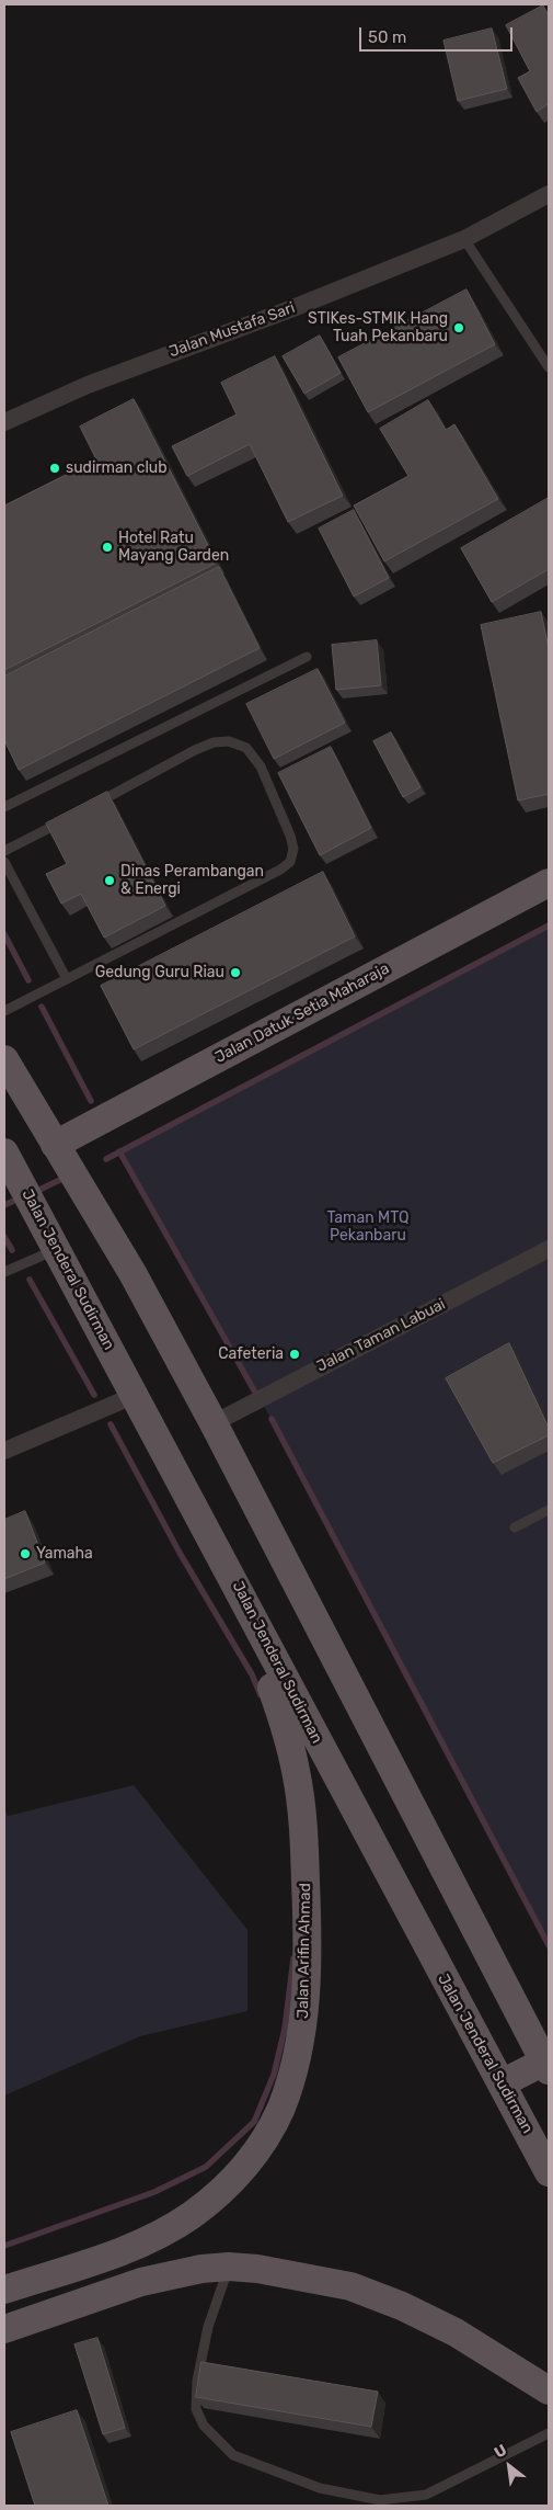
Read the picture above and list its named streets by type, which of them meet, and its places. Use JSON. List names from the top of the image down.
{
  "streets": {
    "main road": ["Jalan Datuk Setia Maharaja", "Jalan Jenderal Sudirman", "Jalan Arifin Ahmad"],
    "street": ["Jalan Mustafa Sari", "Jalan Taman Labuai"]
  },
  "crossings": [
    ["Jalan Jenderal Sudirman", "Jalan Arifin Ahmad"]
  ],
  "parks": ["Taman MTQ Pekanbaru"],
  "places": [
    "STIKes-STMIK Hang Tuah Pekanbaru",
    "sudirman club",
    "Hotel Ratu Mayang Garden",
    "Dinas Perambangan & Energi",
    "Gedung Guru Riau",
    "Cafeteria",
    "Yamaha"
  ],
  "scale_bar": "50 m",
  "north": "top left"
}
